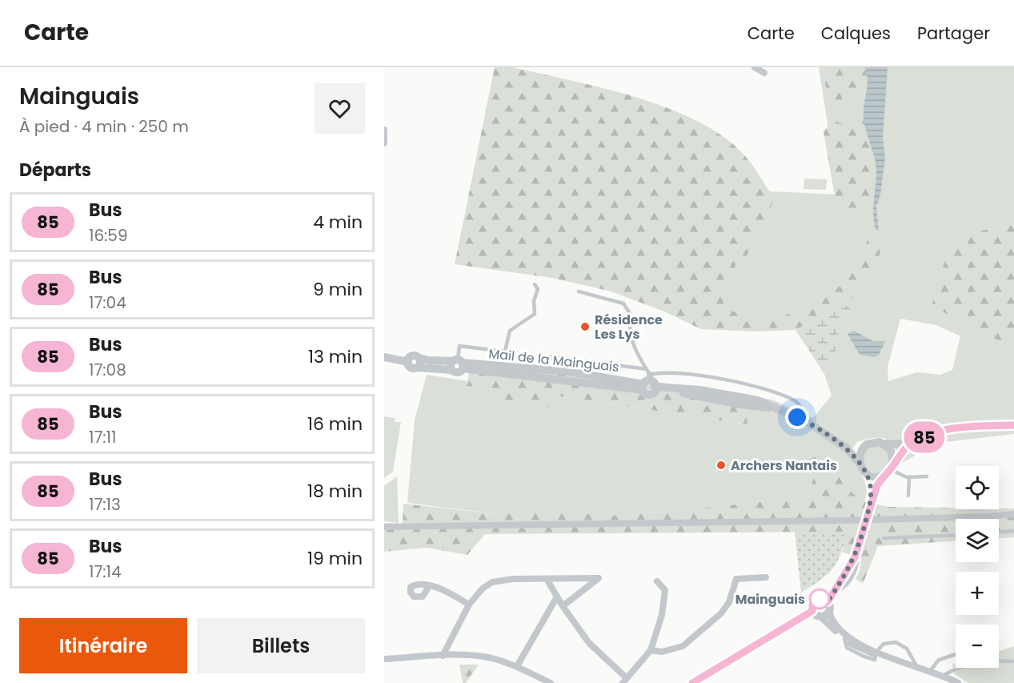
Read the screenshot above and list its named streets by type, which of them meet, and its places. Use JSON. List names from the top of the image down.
{
  "streets": {
    "street": ["Mail de la Mainguais"]
  },
  "places": ["Résidence Les Lys", "Archers Nantais", "Mainguais"],
  "lines": ["bus line 85"],
  "page": {
    "header": "Carte",
    "nav": ["Carte", "Calques", "Partager"],
    "heading": [
      ["Mainguais", "À pied · 4 min · 250 m"],
      "Départs"
    ],
    "on_map": "85",
    "list": [
      {
        "mark": "85",
        "name": "Bus",
        "note": "16:59",
        "value": "4 min"
      },
      {
        "mark": "85",
        "name": "Bus",
        "note": "17:04",
        "value": "9 min"
      },
      {
        "mark": "85",
        "name": "Bus",
        "note": "17:08",
        "value": "13 min"
      },
      {
        "mark": "85",
        "name": "Bus",
        "note": "17:11",
        "value": "16 min"
      },
      {
        "mark": "85",
        "name": "Bus",
        "note": "17:13",
        "value": "18 min"
      },
      {
        "mark": "85",
        "name": "Bus",
        "note": "17:14",
        "value": "19 min"
      }
    ],
    "map_buttons": ["+", "−"],
    "buttons": ["Itinéraire", "Billets"]
  }
}
